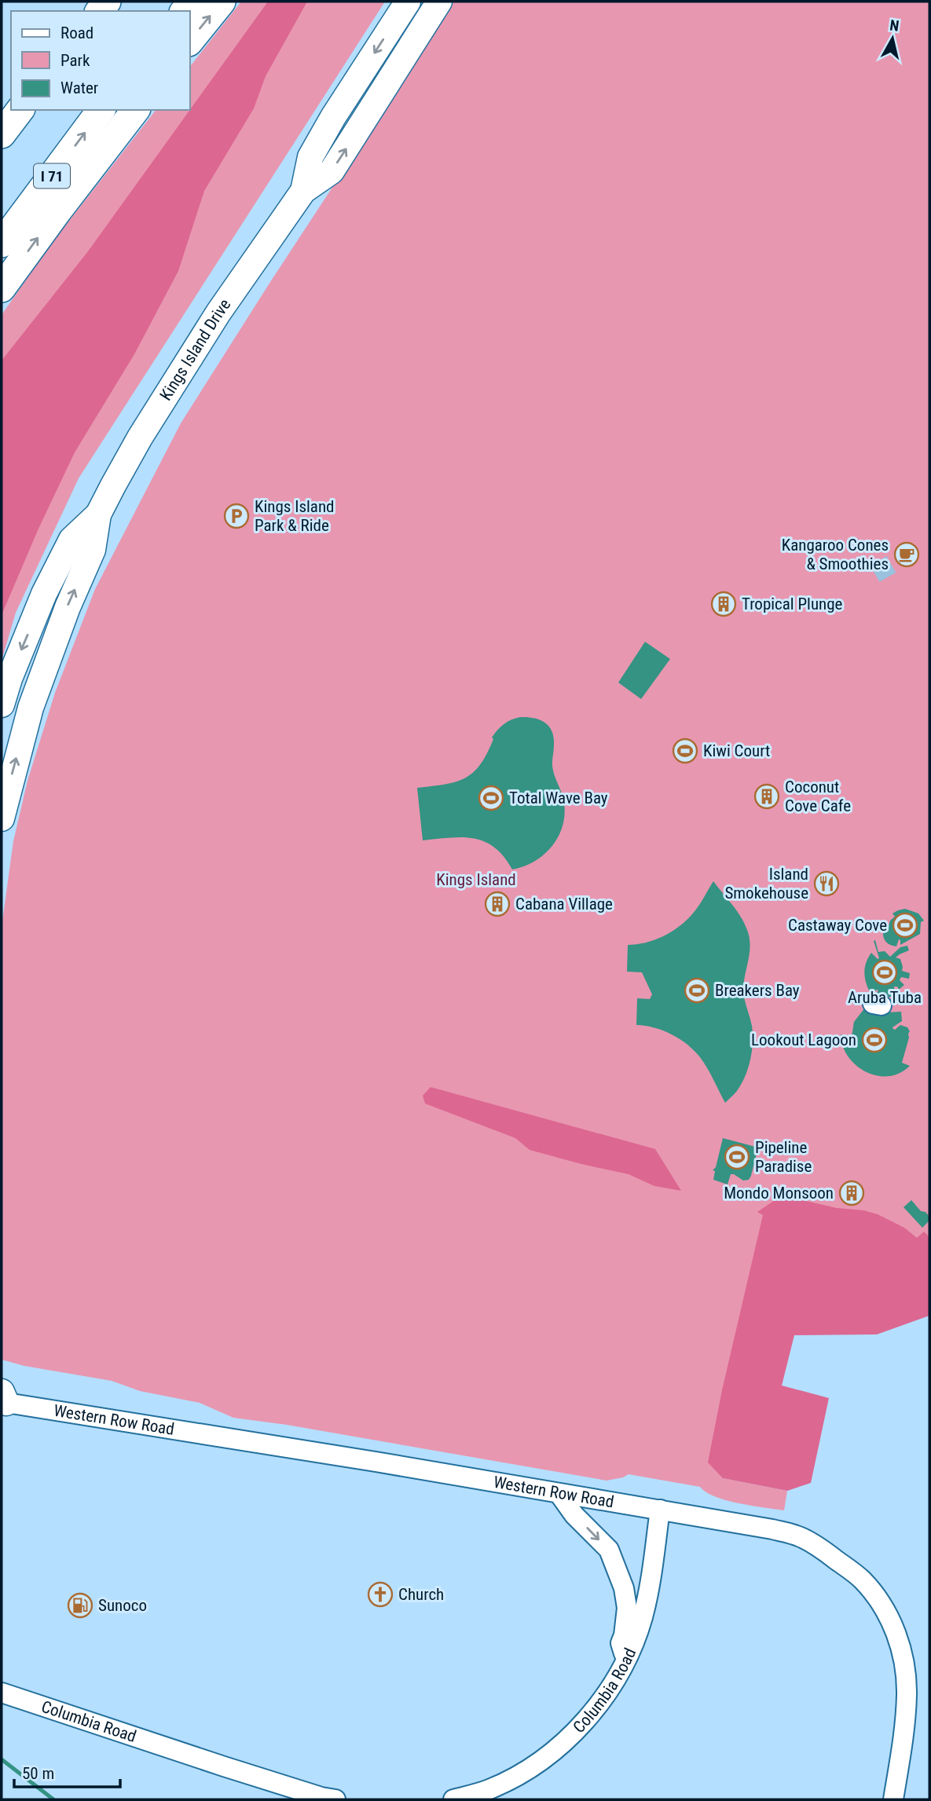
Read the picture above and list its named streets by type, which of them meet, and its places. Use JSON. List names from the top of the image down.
{
  "streets": {
    "highway": ["I 71"],
    "main road": ["Kings Island Drive"],
    "street": ["Western Row Road", "Columbia Road"]
  },
  "crossings": [
    ["Western Row Road", "Columbia Road"]
  ],
  "parks": ["Kings Island"],
  "places": {
    "parking": ["Kings Island Park & Ride"],
    "cafe": ["Kangaroo Cones & Smoothies"],
    "building": [
      "Tropical Plunge",
      "Coconut Cove Cafe",
      "Cabana Village",
      "Mondo Monsoon"
    ],
    "sports": [
      "Kiwi Court",
      "Total Wave Bay",
      "Castaway Cove",
      "Aruba Tuba",
      "Breakers Bay",
      "Lookout Lagoon",
      "Pipeline Paradise"
    ],
    "restaurant": ["Island Smokehouse"],
    "church": ["Church"],
    "fuel station": ["Sunoco"]
  },
  "legend": ["Road", "Park", "Water"],
  "scale_bar": "50 m",
  "north": "top"
}
